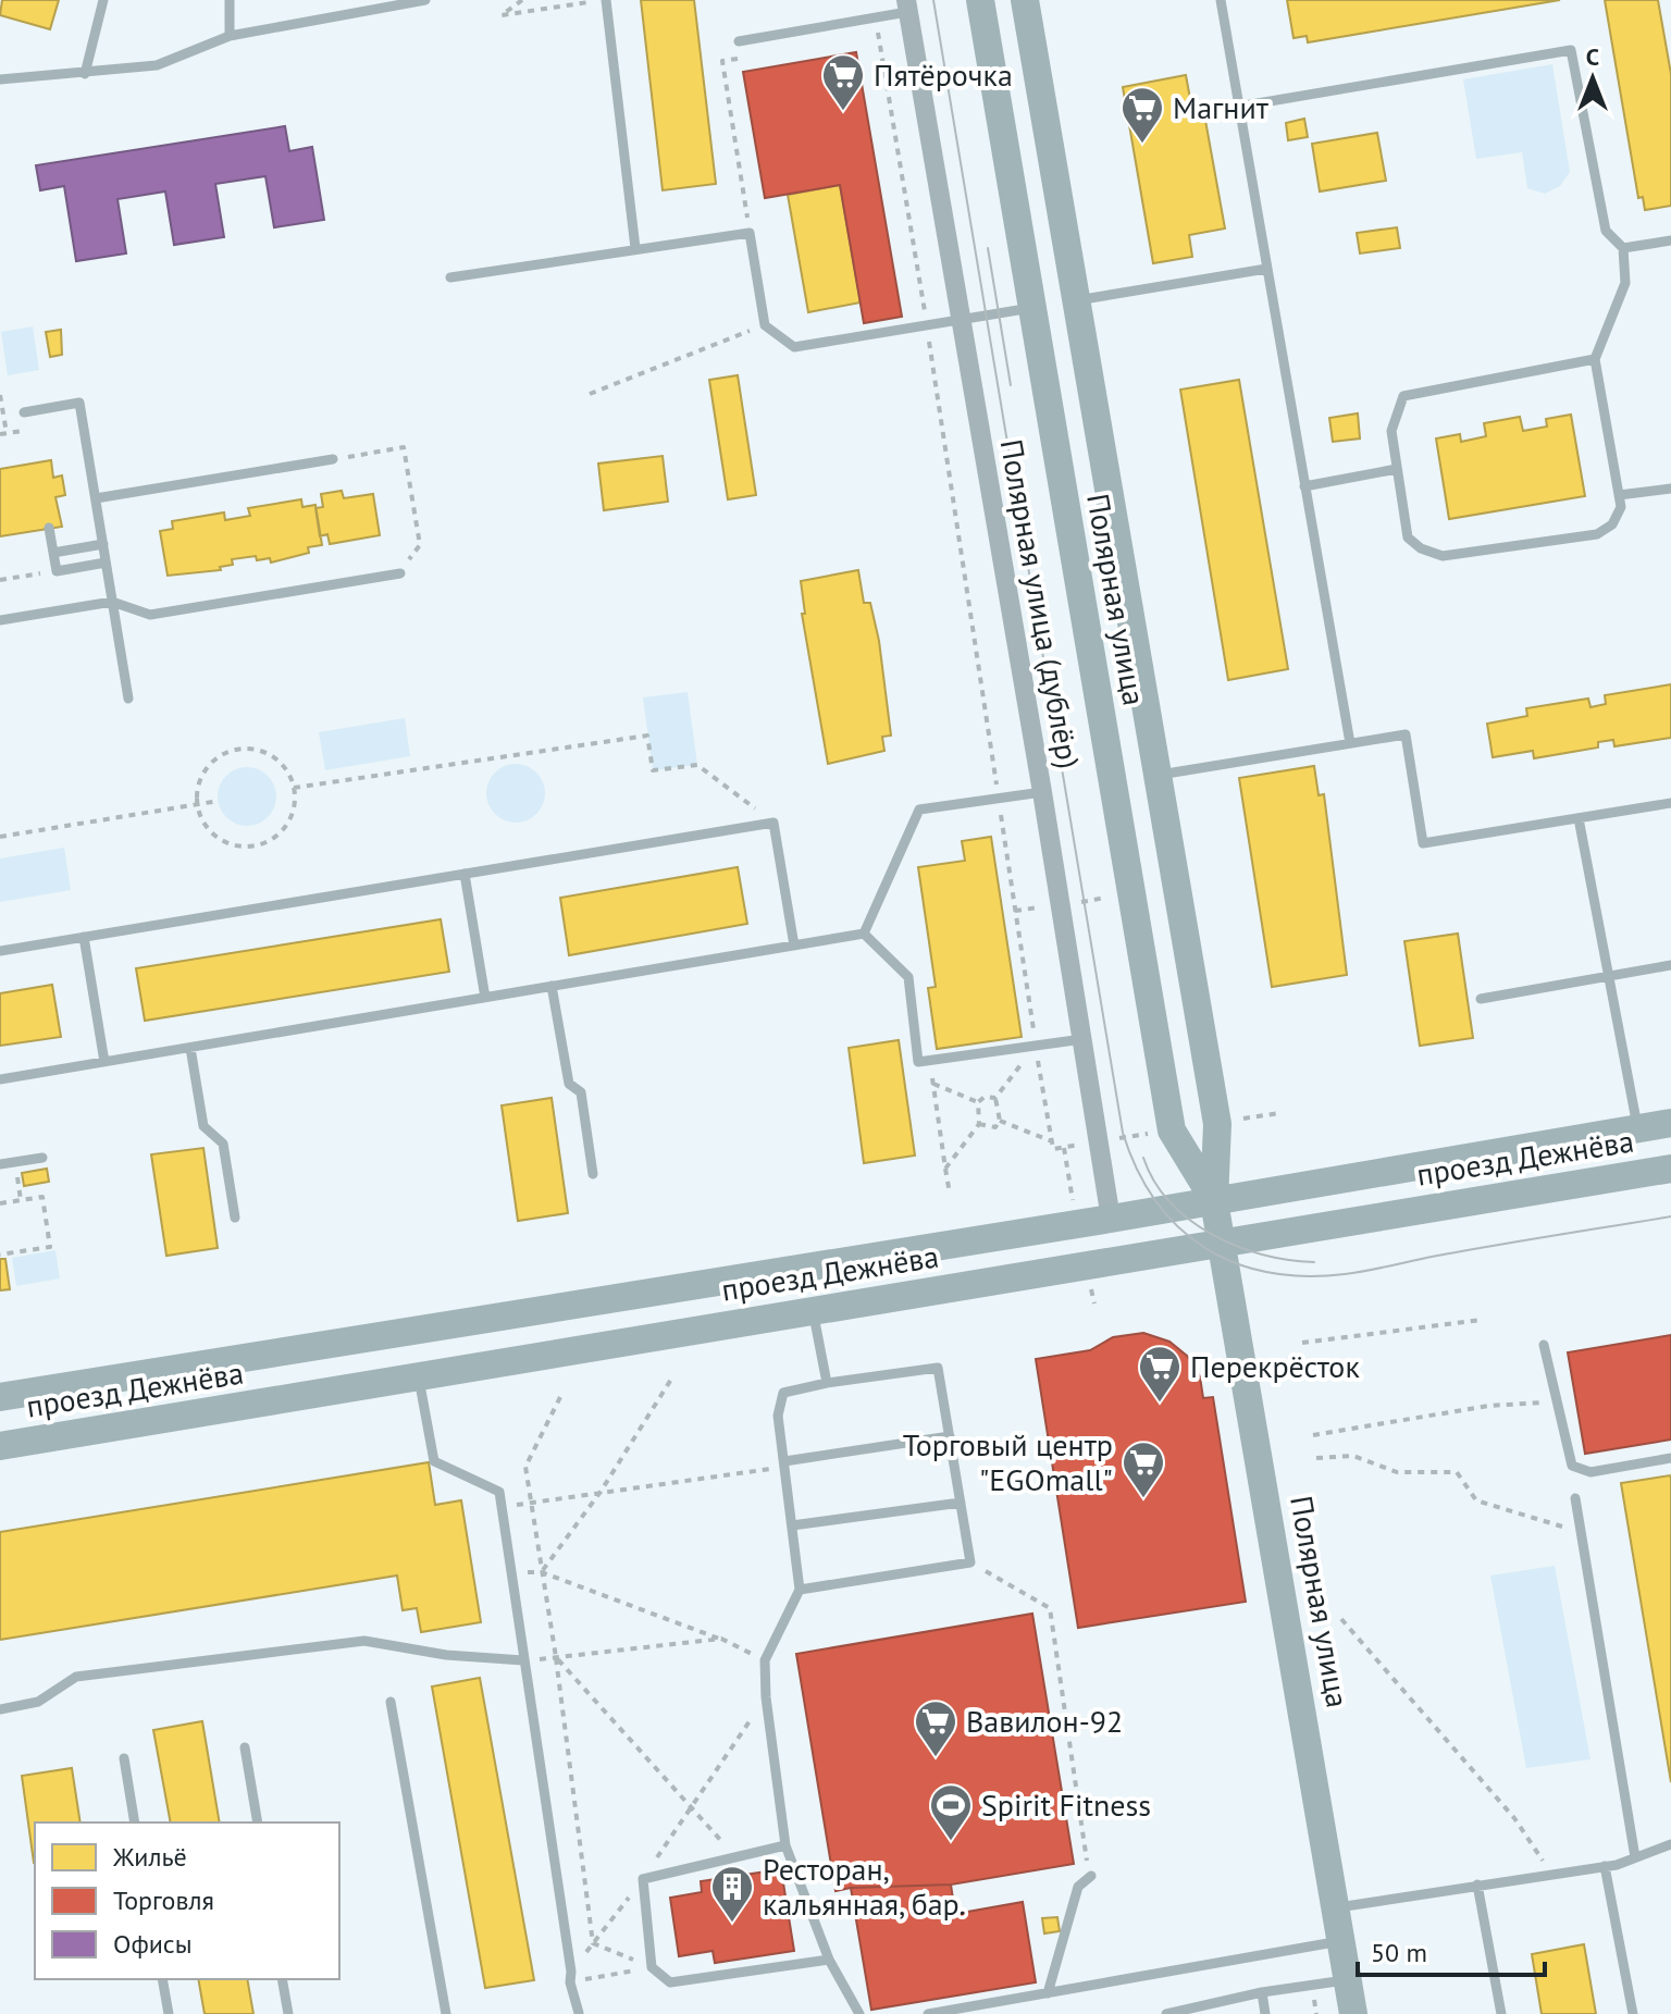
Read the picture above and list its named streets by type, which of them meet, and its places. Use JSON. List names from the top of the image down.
{
  "streets": {
    "main road": ["Полярная улица", "проезд Дежнёва"],
    "street": ["Полярная улица (дублёр)"]
  },
  "crossings": [
    ["Полярная улица", "проезд Дежнёва"],
    ["Полярная улица (дублёр)", "проезд Дежнёва"]
  ],
  "places": {
    "supermarket": [
      "Пятёрочка",
      "Магнит",
      "Перекрёсток",
      "Торговый центр \"EGOmall\"",
      "Вавилон-92"
    ],
    "sports": ["Spirit Fitness"],
    "building": ["Ресторан, кальянная, бар."]
  },
  "legend": ["Жильё", "Торговля", "Офисы"],
  "scale_bar": "50 m",
  "north": "top"
}
